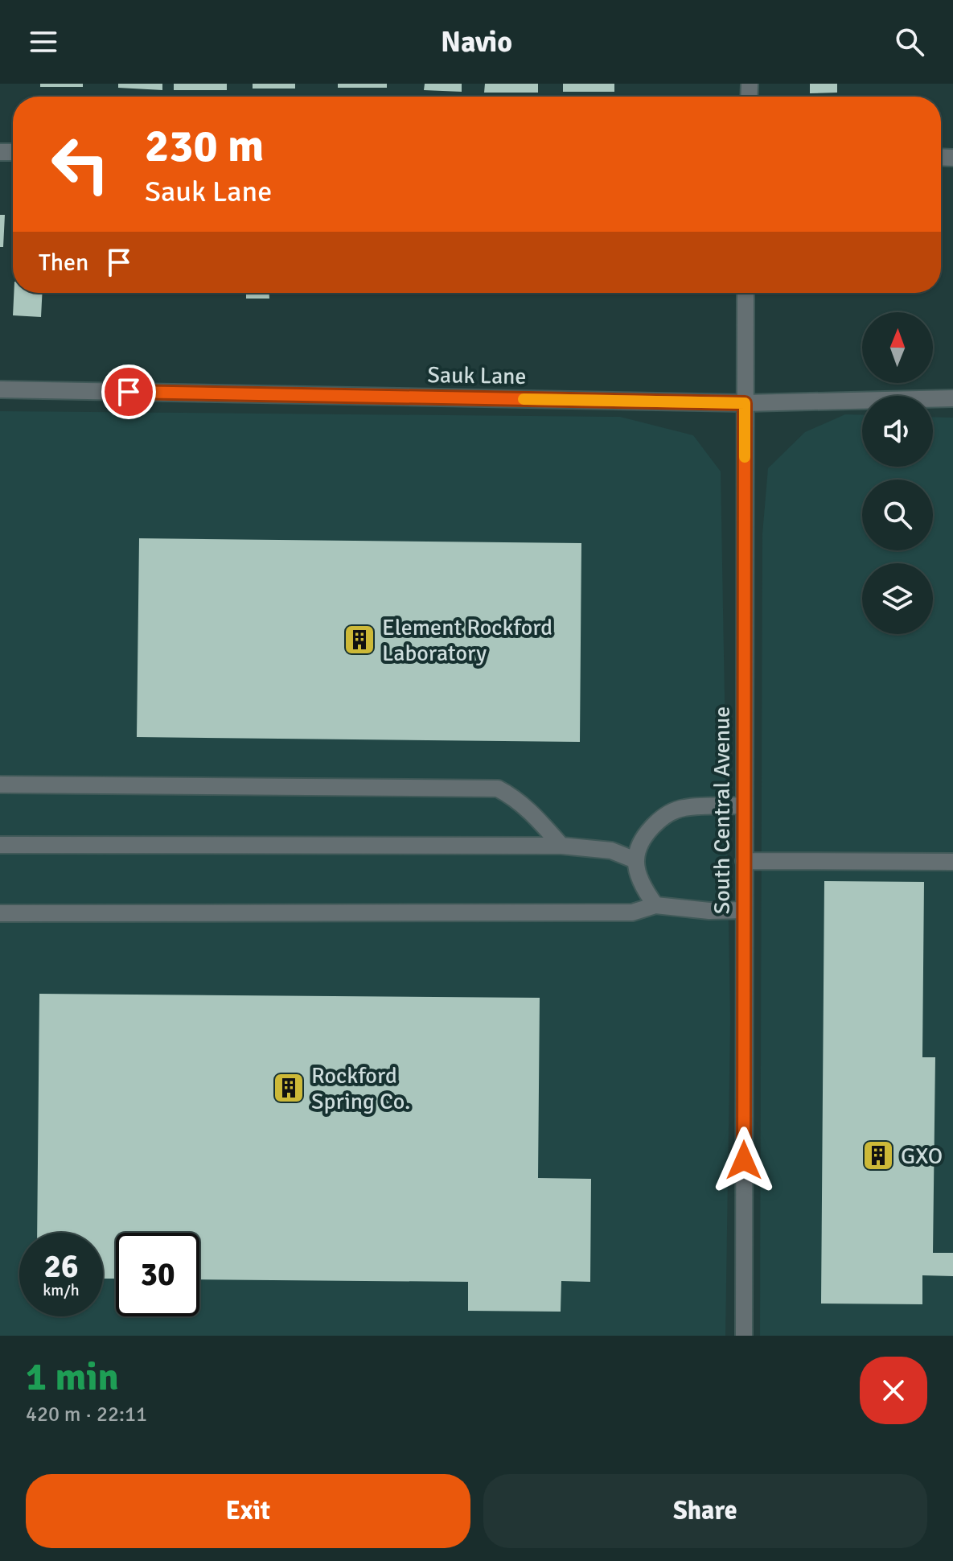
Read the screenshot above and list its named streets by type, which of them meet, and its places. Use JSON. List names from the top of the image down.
{
  "streets": {
    "street": ["Sauk Lane", "South Central Avenue"]
  },
  "crossings": [
    ["Sauk Lane", "South Central Avenue"]
  ],
  "places": {
    "building": ["Element Rockford Laboratory", "Rockford Spring Co.", "GXO"]
  },
  "north": "top",
  "page": {
    "header": "Navio",
    "turn": ["230 m", "Sauk Lane"],
    "then": "Then",
    "speed": "26 km/h",
    "limit": "30",
    "heading": ["1 min", "420 m · 22:11"],
    "buttons": ["Exit", "Share"]
  }
}
